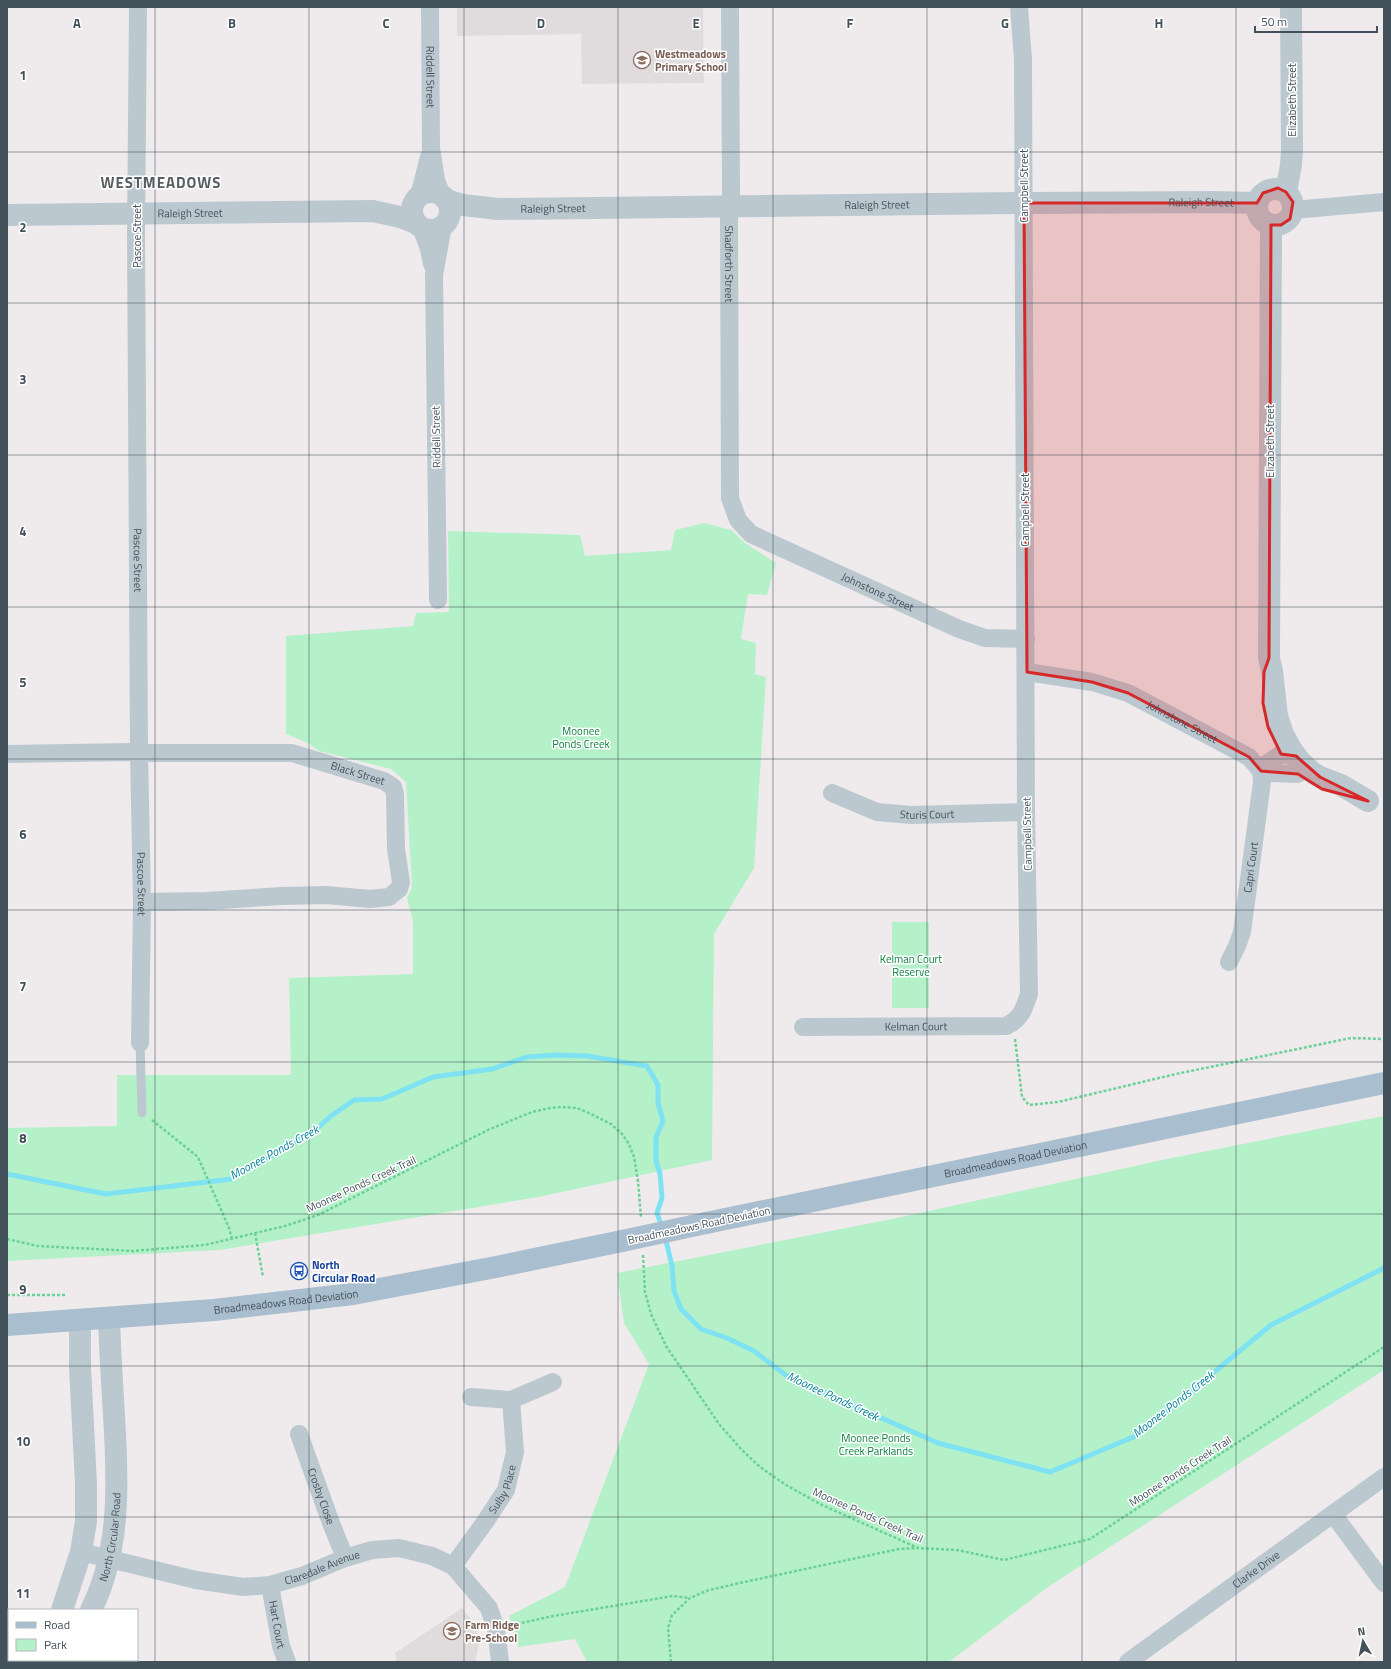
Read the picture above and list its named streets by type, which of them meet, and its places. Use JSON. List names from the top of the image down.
{
  "streets": {
    "main road": ["Broadmeadows Road Deviation"],
    "street": [
      "Riddell Street",
      "Elizabeth Street",
      "Campbell Street",
      "Raleigh Street",
      "Pascoe Street",
      "Shadforth Street",
      "Johnstone Street",
      "Black Street",
      "Sturis Court",
      "Capri Court",
      "Kelman Court",
      "Sulby Place",
      "Crosby Close",
      "North Circular Road",
      "Claredale Avenue",
      "Clarke Drive",
      "Hart Court"
    ],
    "path": ["Moonee Ponds Creek Trail"]
  },
  "crossings": [
    ["Riddell Street", "Raleigh Street"],
    ["Elizabeth Street", "Raleigh Street"],
    ["Campbell Street", "Raleigh Street"],
    ["Campbell Street", "Johnstone Street"],
    ["Campbell Street", "Sturis Court"],
    ["Campbell Street", "Kelman Court"],
    ["Raleigh Street", "Pascoe Street"],
    ["Raleigh Street", "Shadforth Street"],
    ["Pascoe Street", "Black Street"],
    ["Shadforth Street", "Johnstone Street"],
    ["Johnstone Street", "Capri Court"],
    ["Broadmeadows Road Deviation", "North Circular Road"],
    ["Sulby Place", "Claredale Avenue"],
    ["Crosby Close", "Claredale Avenue"],
    ["North Circular Road", "Claredale Avenue"],
    ["Claredale Avenue", "Hart Court"]
  ],
  "districts": ["WESTMEADOWS"],
  "water": ["Moonee Ponds Creek"],
  "parks": ["Moonee Ponds Creek", "Kelman Court Reserve", "Moonee Ponds Creek Parklands"],
  "places": {
    "school or university": ["Westmeadows Primary School", "Farm Ridge Pre-School"],
    "bus stop": ["North Circular Road"]
  },
  "legend": ["Road", "Park"],
  "scale_bar": "50 m",
  "north": "top",
  "grid": {
    "columns": [
      "A",
      "B",
      "C",
      "D",
      "E",
      "F",
      "G",
      "H"
    ],
    "rows": [
      "1",
      "2",
      "3",
      "4",
      "5",
      "6",
      "7",
      "8",
      "9",
      "10",
      "11"
    ]
  }
}
